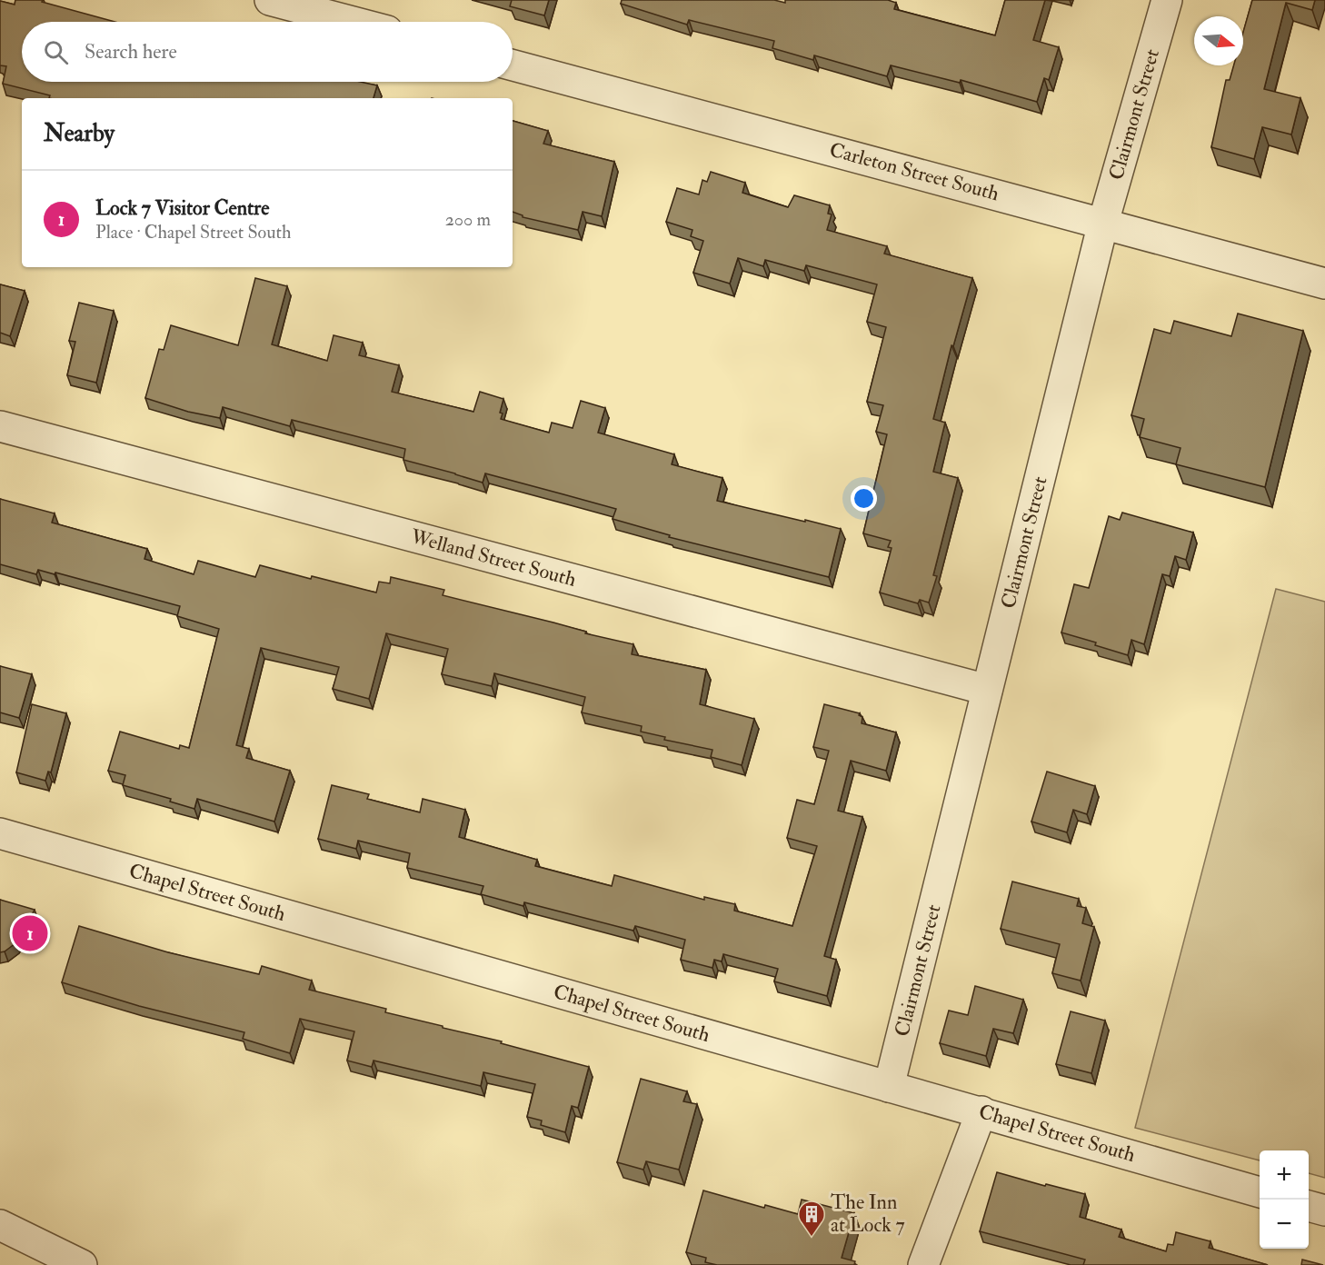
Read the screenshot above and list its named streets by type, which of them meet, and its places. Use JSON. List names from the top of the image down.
{
  "streets": {
    "street": [
      "Clairmont Street",
      "Carleton Street South",
      "Welland Street South",
      "Chapel Street South"
    ]
  },
  "crossings": [
    ["Clairmont Street", "Carleton Street South"],
    ["Clairmont Street", "Welland Street South"],
    ["Clairmont Street", "Chapel Street South"]
  ],
  "places": {
    "building": ["The Inn at Lock 7"]
  },
  "north": "right",
  "page": {
    "search": "Search here",
    "heading": "Nearby",
    "list": [
      {
        "mark": "1",
        "name": "Lock 7 Visitor Centre",
        "note": "Place · Chapel Street South",
        "value": "200 m"
      }
    ],
    "pins": "1",
    "map_buttons": ["+", "−"]
  }
}
